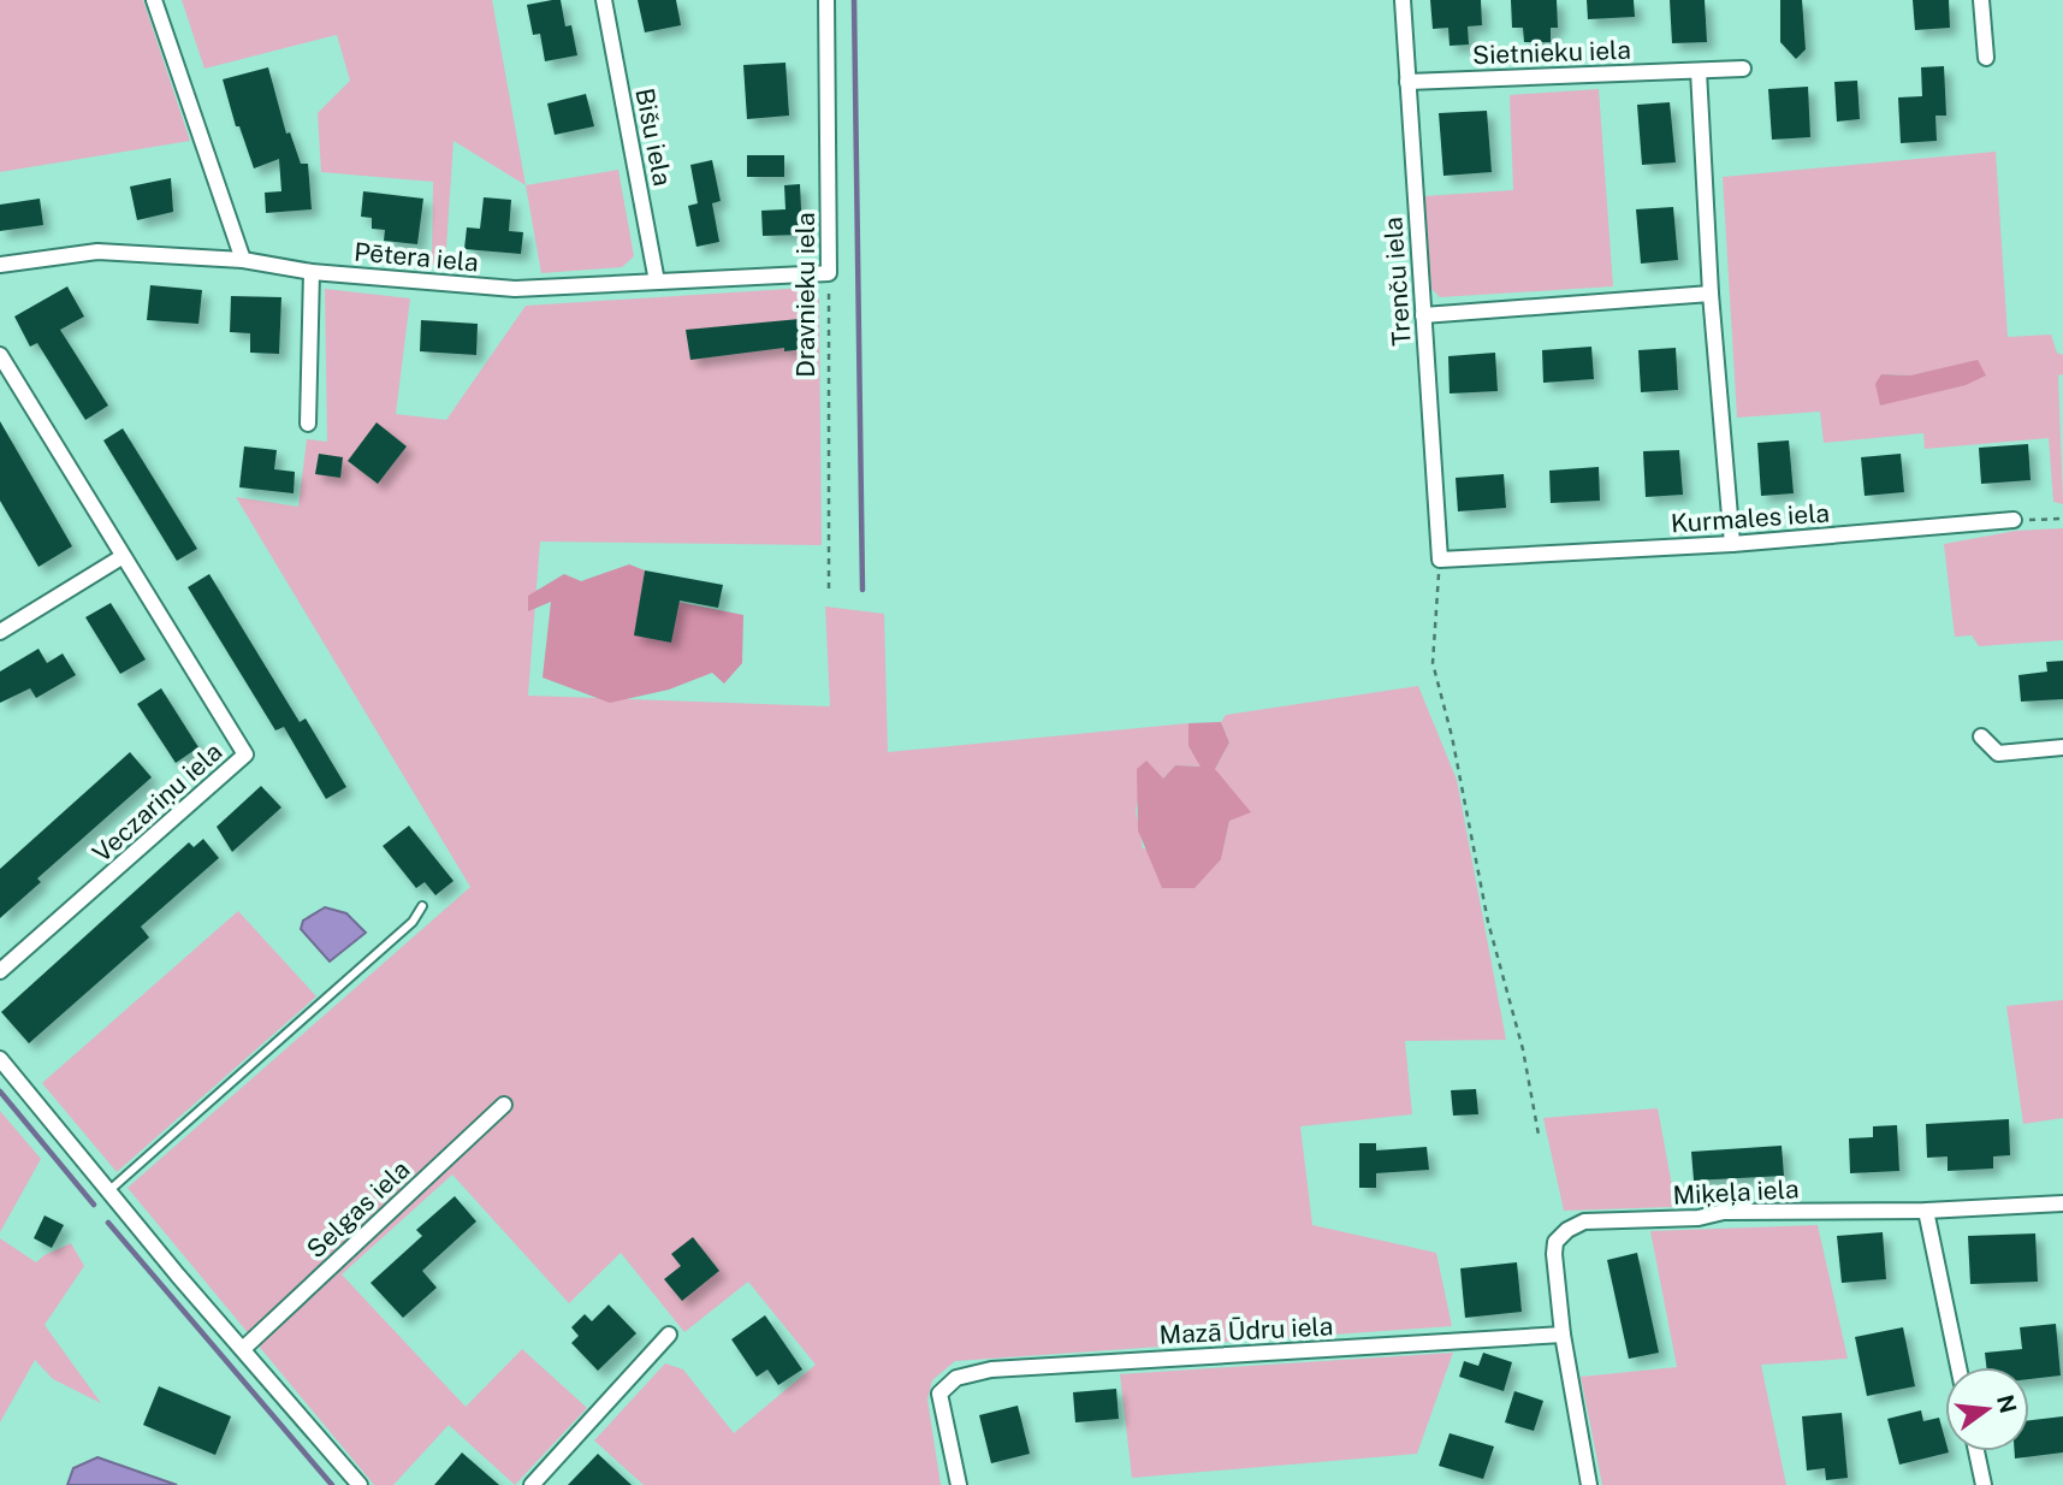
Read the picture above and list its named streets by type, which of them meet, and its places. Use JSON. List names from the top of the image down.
{
  "streets": {
    "street": [
      "Sietnieku iela",
      "Bišu iela",
      "Pētera iela",
      "Trenču iela",
      "Dravnieku iela",
      "Kurmales iela",
      "Veczariņu iela",
      "Miķeļa iela",
      "Selgas iela",
      "Mazā Ūdru iela"
    ]
  },
  "crossings": [
    ["Sietnieku iela", "Trenču iela"],
    ["Bišu iela", "Pētera iela"],
    ["Pētera iela", "Dravnieku iela"],
    ["Trenču iela", "Kurmales iela"],
    ["Miķeļa iela", "Mazā Ūdru iela"]
  ],
  "north": "right"
}
